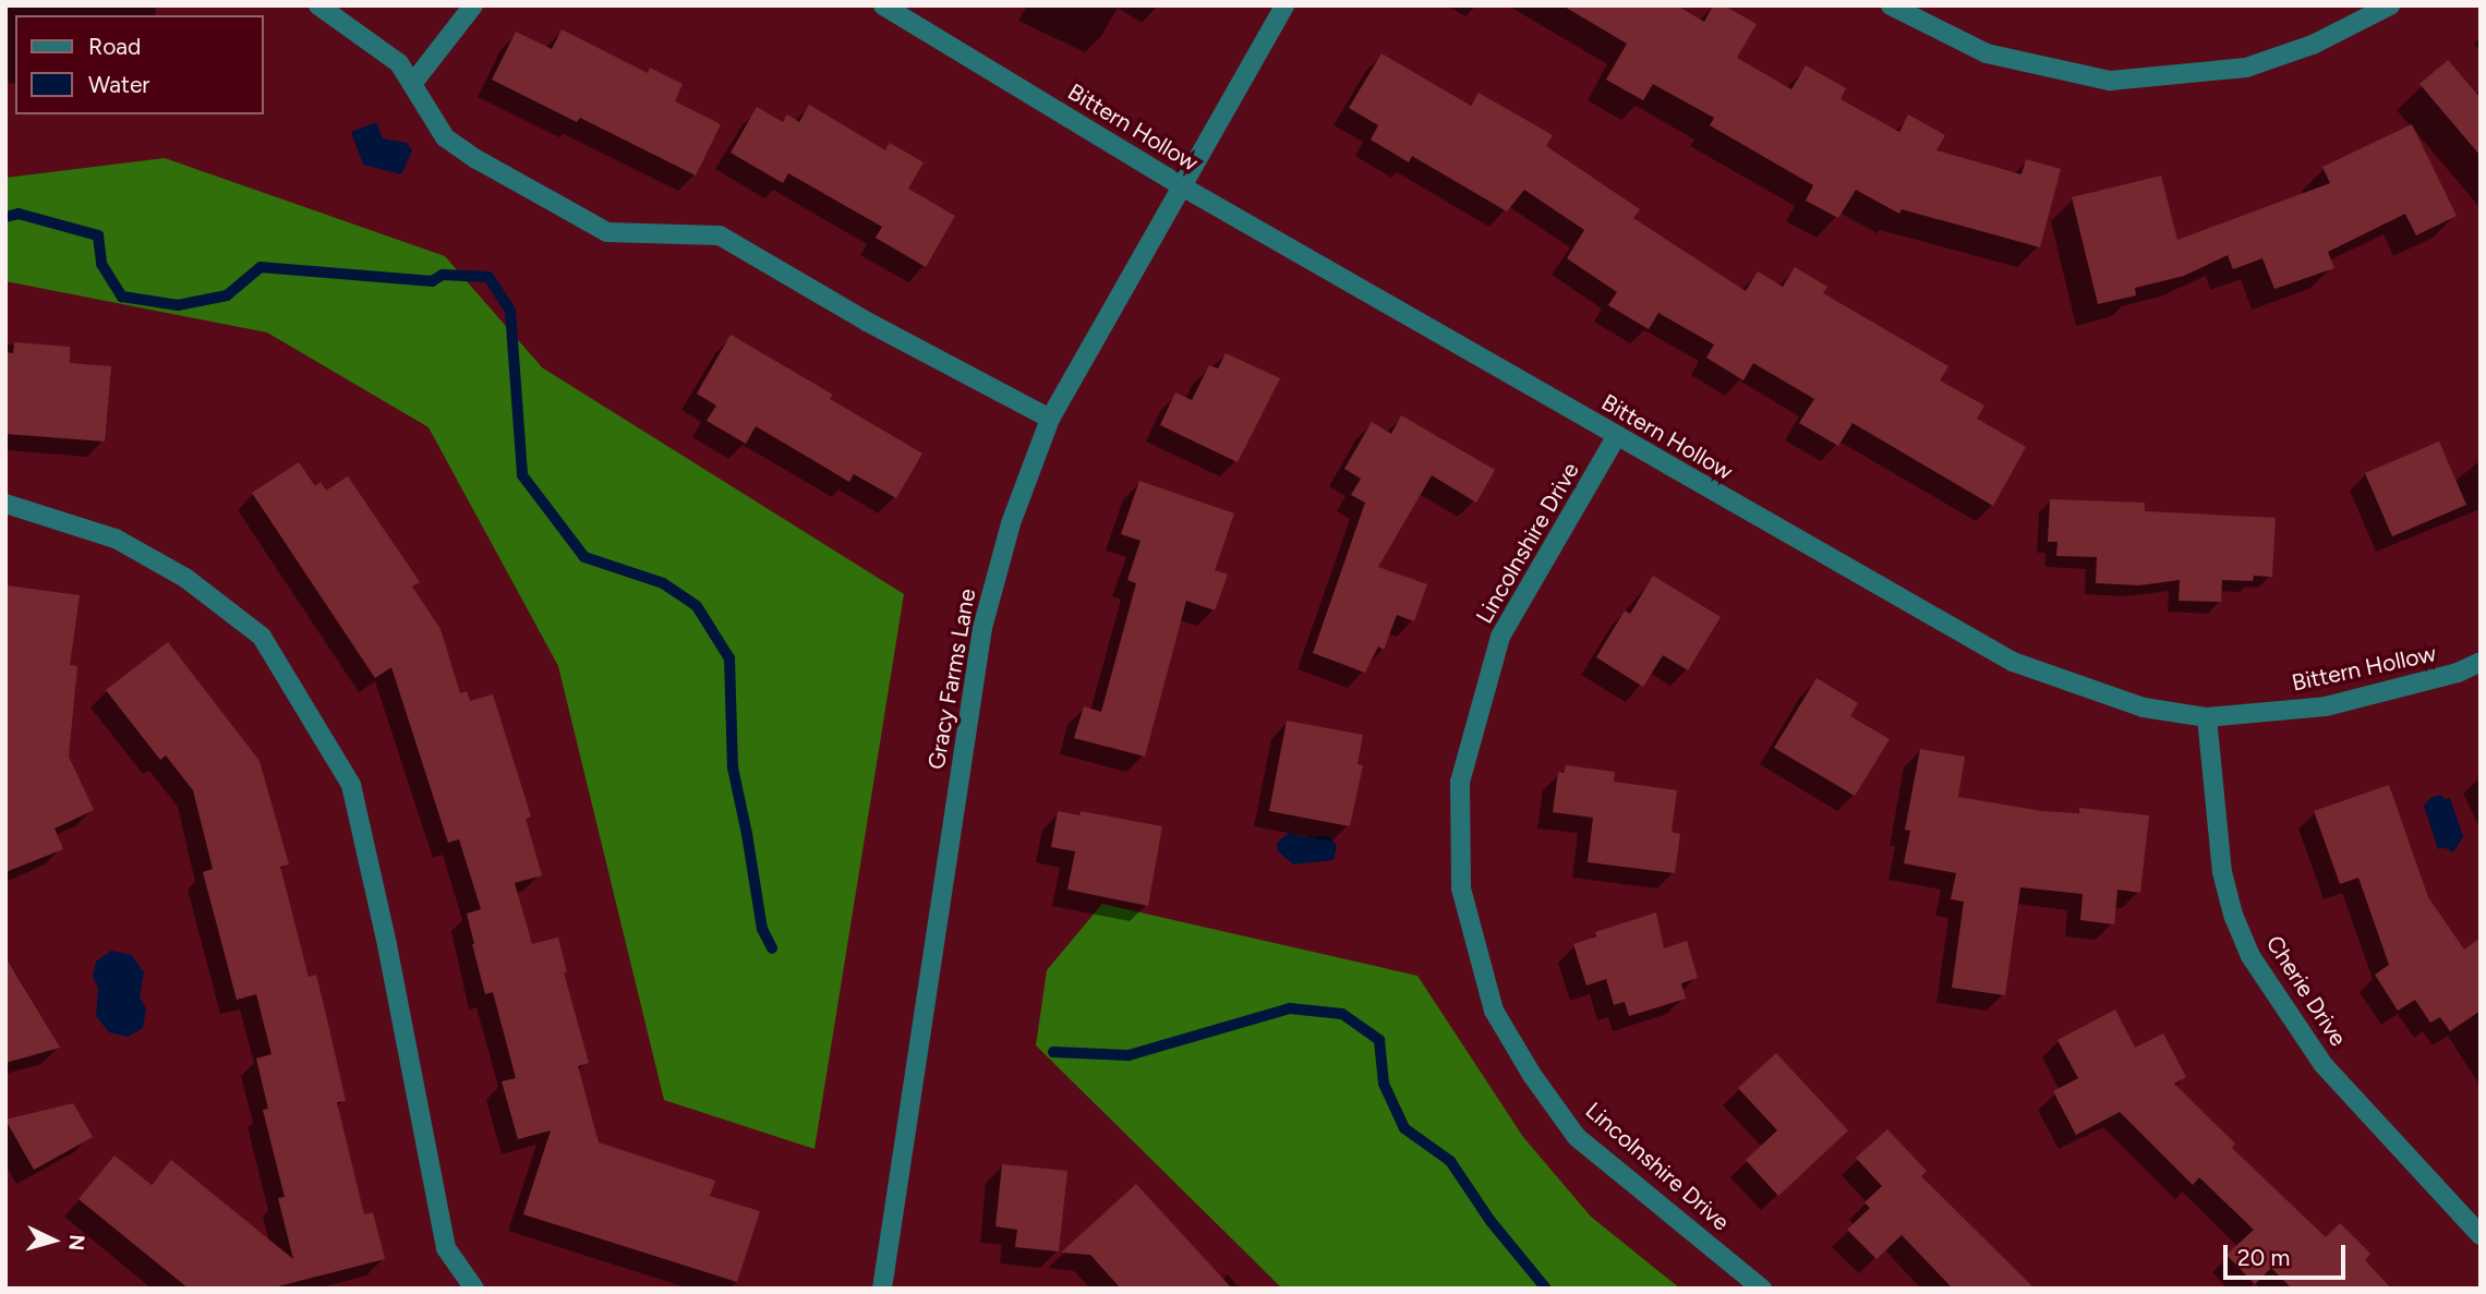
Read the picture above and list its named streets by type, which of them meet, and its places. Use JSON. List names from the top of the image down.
{
  "streets": {
    "street": [
      "Bittern Hollow",
      "Lincolnshire Drive",
      "Gracy Farms Lane",
      "Cherie Drive"
    ]
  },
  "crossings": [
    ["Bittern Hollow", "Lincolnshire Drive"],
    ["Bittern Hollow", "Gracy Farms Lane"],
    ["Bittern Hollow", "Cherie Drive"]
  ],
  "legend": ["Road", "Water"],
  "scale_bar": "20 m",
  "north": "right"
}
